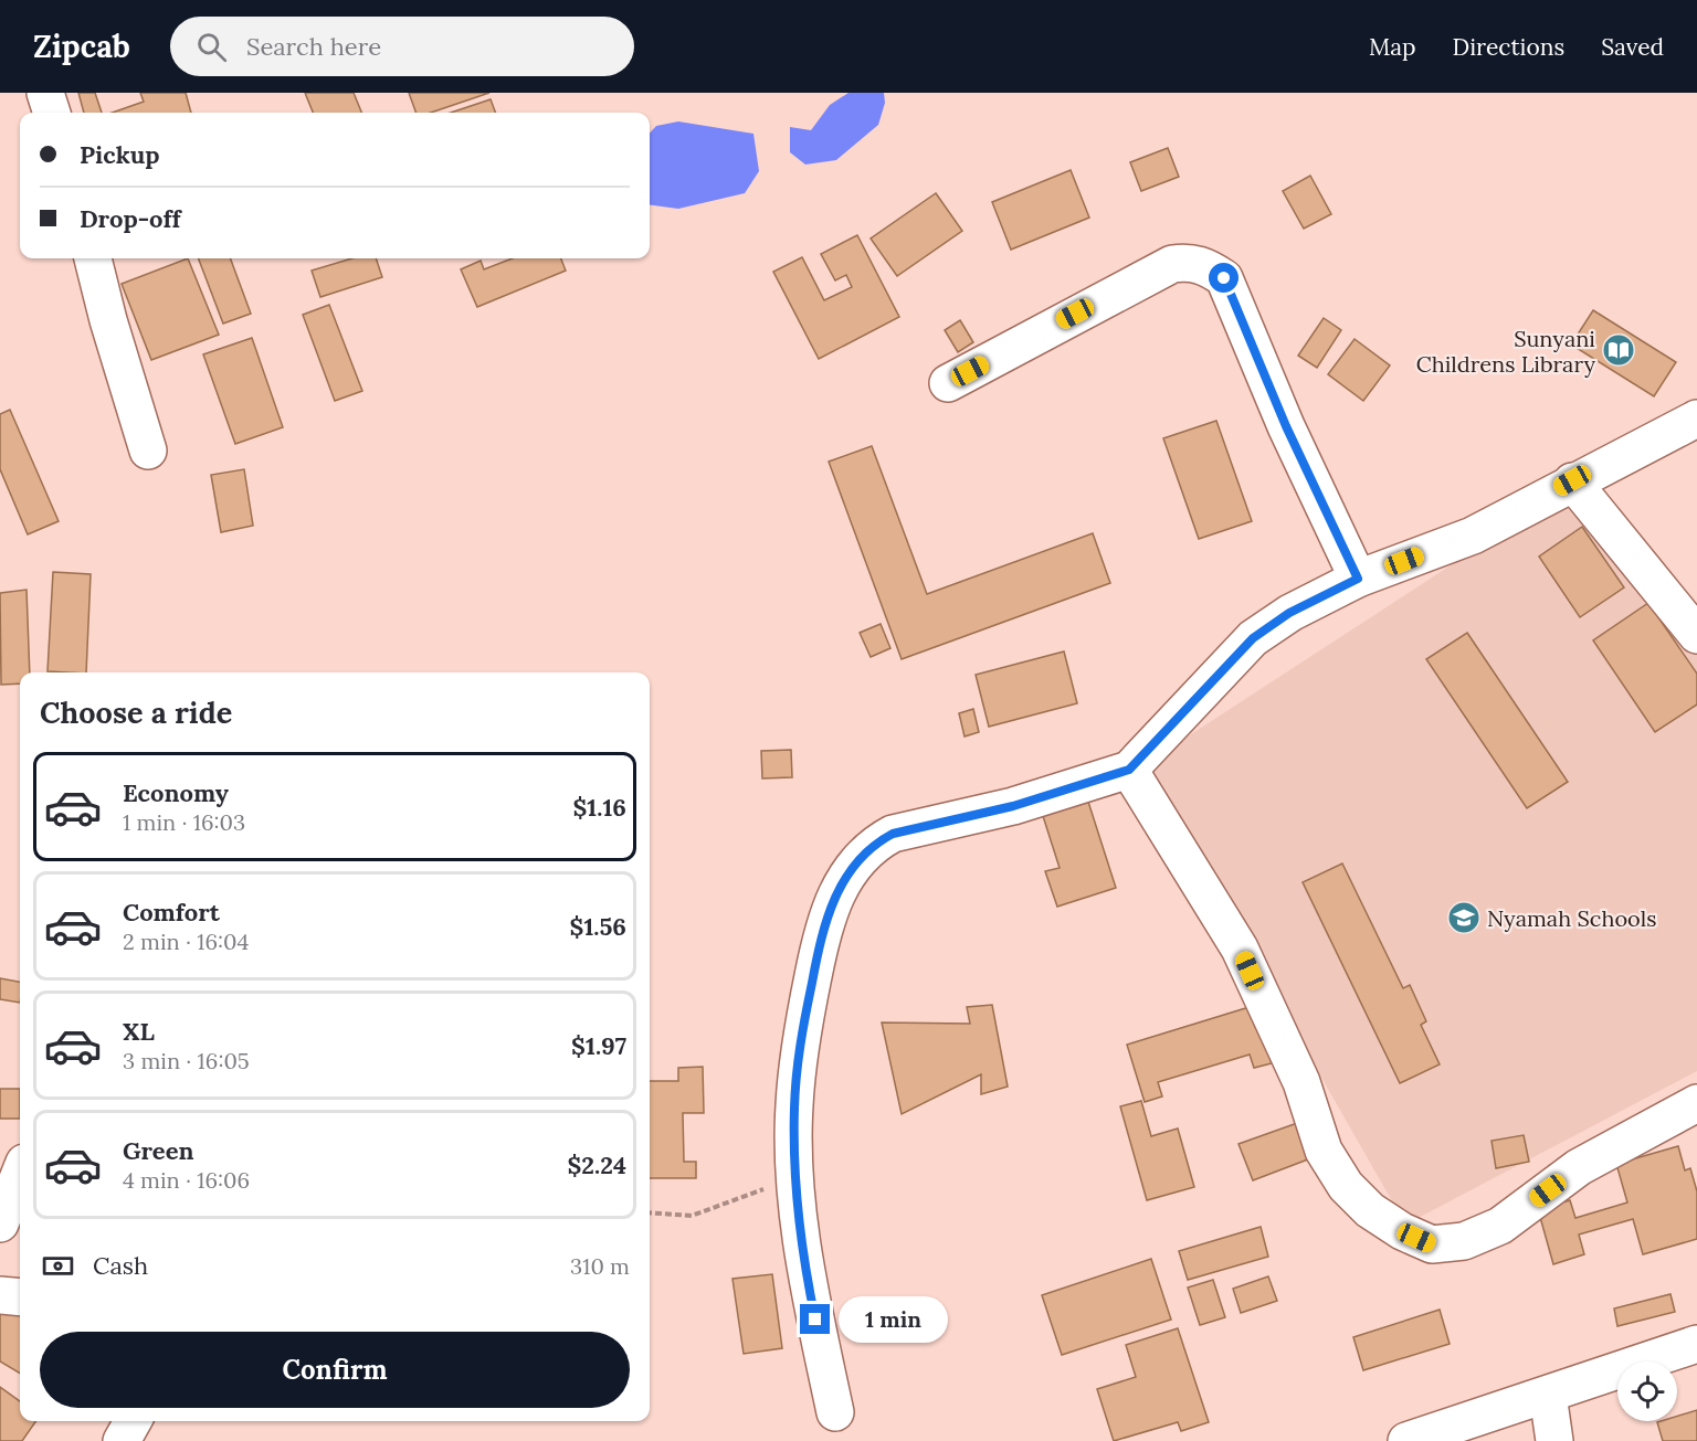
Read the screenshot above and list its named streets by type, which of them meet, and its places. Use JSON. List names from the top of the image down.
{
  "places": {
    "library": ["Sunyani Childrens Library"],
    "school or university": ["Nyamah Schools"]
  },
  "page": {
    "header": "Zipcab",
    "search": "Search here",
    "nav": ["Map", "Directions", "Saved"],
    "banner": ["Pickup", "Drop-off"],
    "heading": "Choose a ride",
    "list": [
      {
        "name": "Economy",
        "note": "1 min · 16:03",
        "value": "$1.16"
      },
      {
        "name": "Comfort",
        "note": "2 min · 16:04",
        "value": "$1.56"
      },
      {
        "name": "XL",
        "note": "3 min · 16:05",
        "value": "$1.97"
      },
      {
        "name": "Green",
        "note": "4 min · 16:06",
        "value": "$2.24"
      }
    ],
    "pay": ["Cash", "310 m"],
    "bubble": "1 min",
    "buttons": "Confirm"
  }
}
